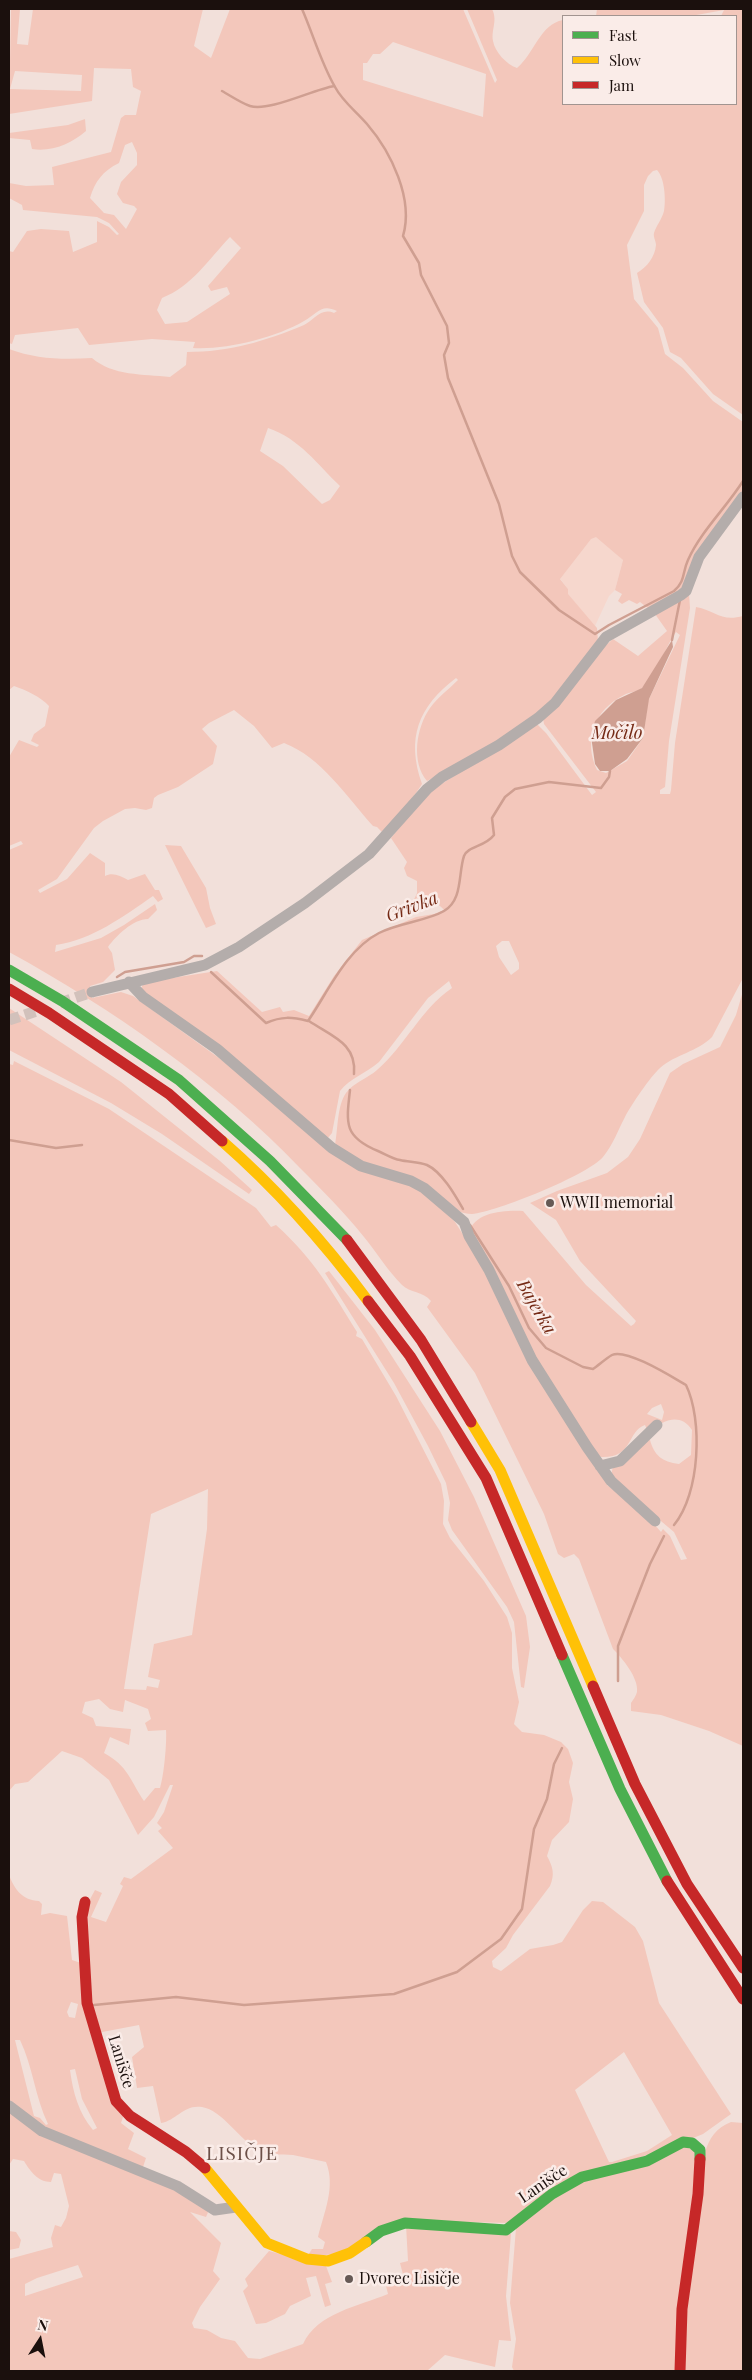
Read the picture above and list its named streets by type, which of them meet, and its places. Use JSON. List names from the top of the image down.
{
  "streets": {
    "main road": ["Lanišče"]
  },
  "districts": ["LISIČJE"],
  "water": ["Močilo", "Grivka", "Bajerka"],
  "places": ["WWII memorial", "Dvorec Lisičje"],
  "legend": ["Fast", "Slow", "Jam"],
  "north": "top"
}
